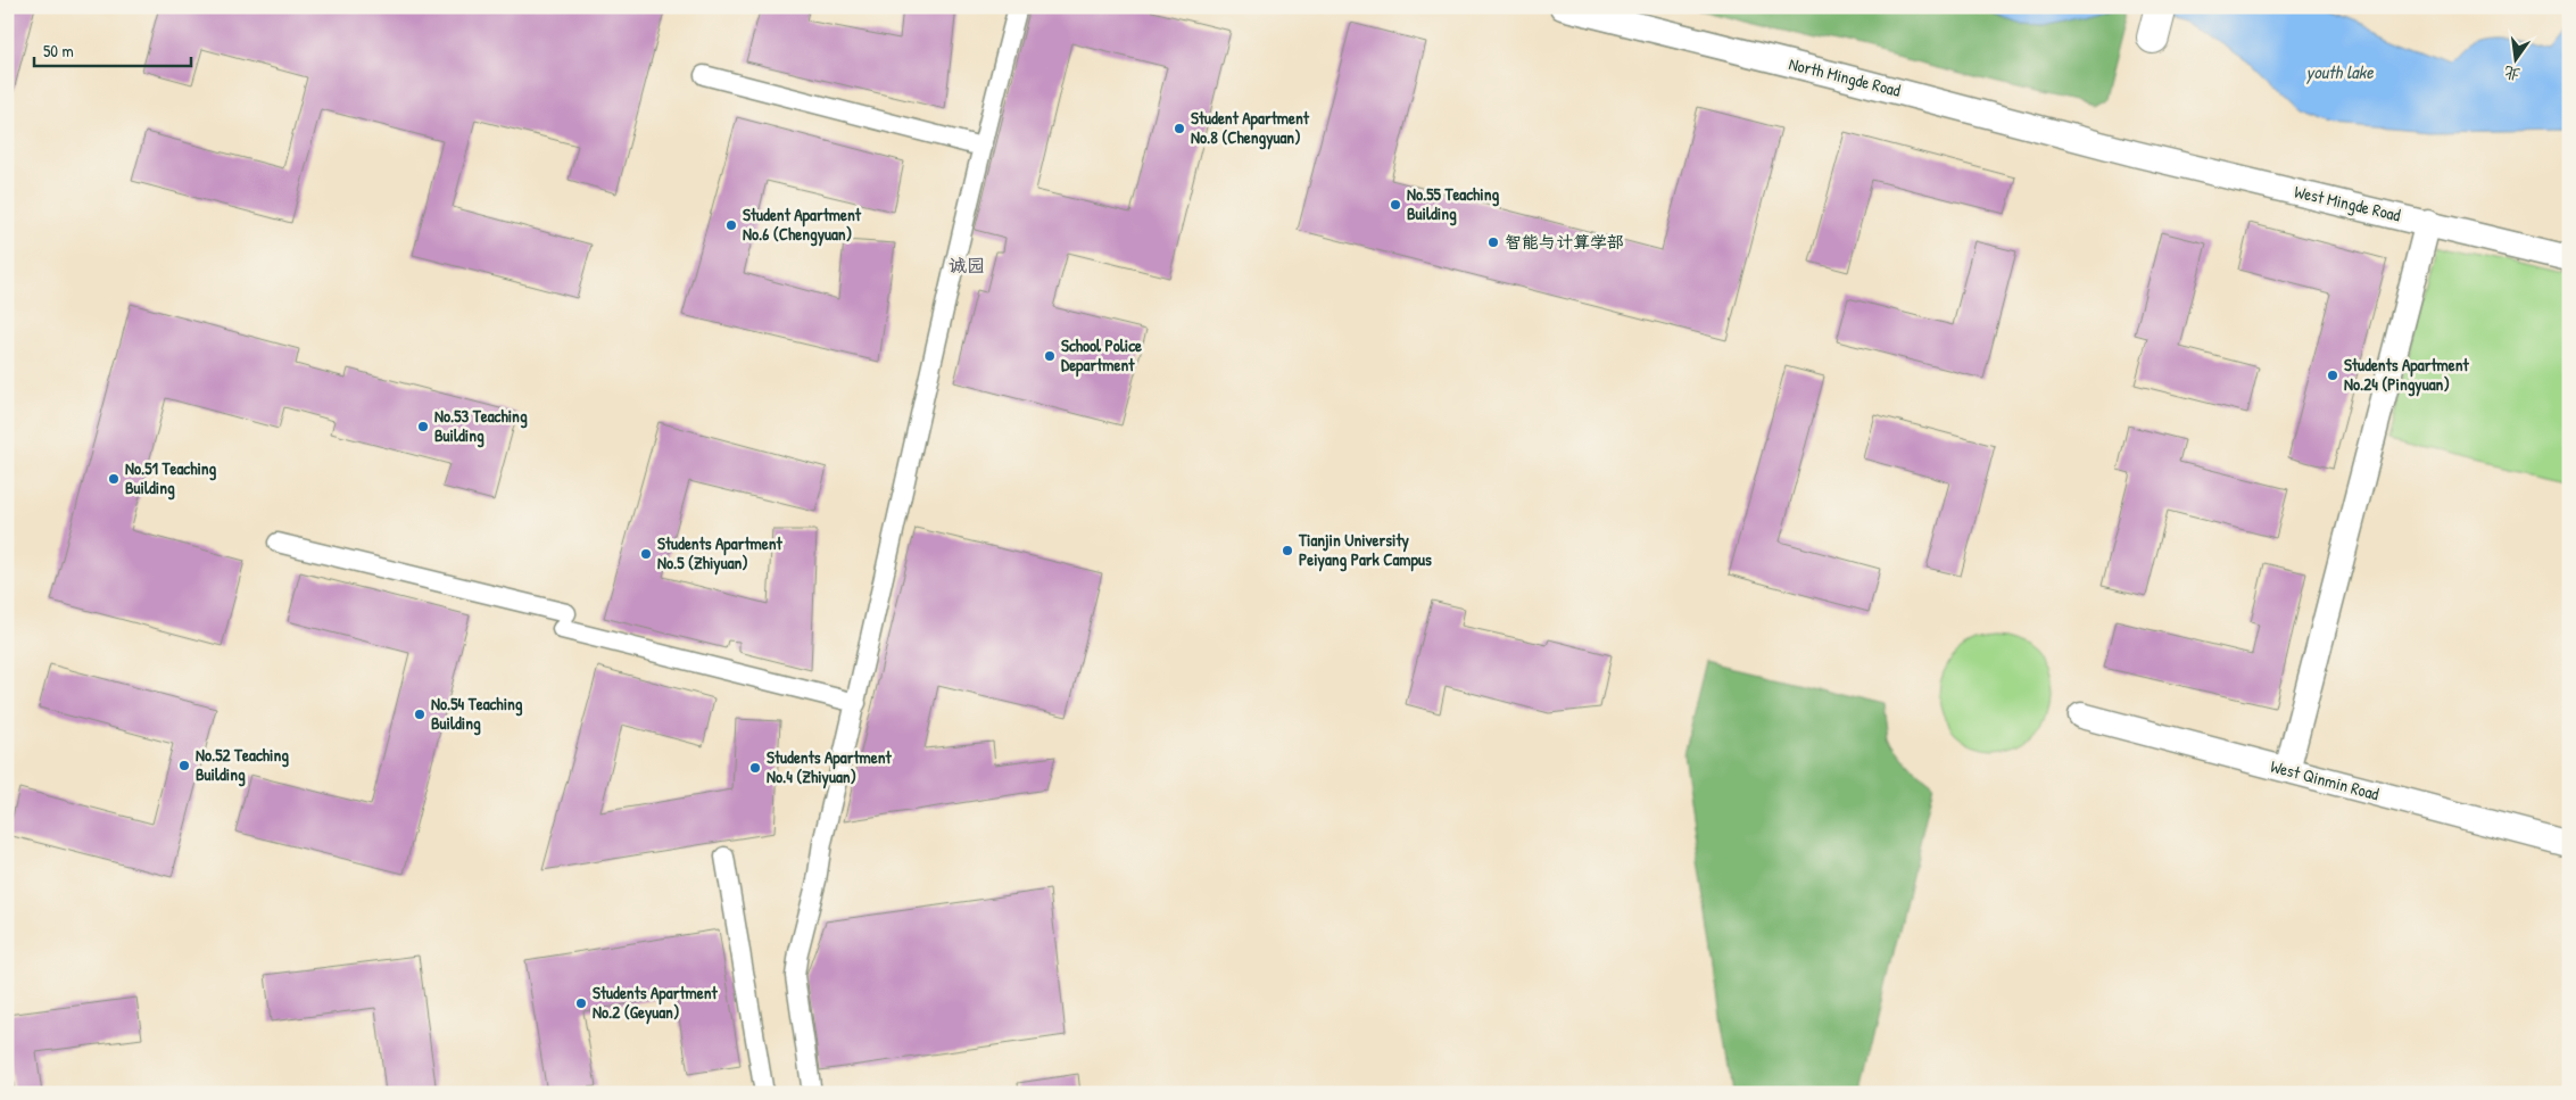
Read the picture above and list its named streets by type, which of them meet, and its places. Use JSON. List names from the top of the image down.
{
  "streets": {
    "street": ["North Mingde Road", "West Mingde Road", "West Qinmin Road"]
  },
  "crossings": [
    ["North Mingde Road", "West Mingde Road"]
  ],
  "districts": ["诚园"],
  "water": ["youth lake"],
  "places": [
    "Student Apartment No.8 (Chengyuan)",
    "No.55 Teaching Building",
    "Student Apartment No.6 (Chengyuan)",
    "智能与计算学部",
    "School Police Department",
    "Students Apartment No.24 (Pingyuan)",
    "No.53 Teaching Building",
    "No.51 Teaching Building",
    "Tianjin University Peiyang Park Campus",
    "Students Apartment No.5 (Zhiyuan)",
    "No.54 Teaching Building",
    "No.52 Teaching Building",
    "Students Apartment No.4 (Zhiyuan)",
    "Students Apartment No.2 (Geyuan)"
  ],
  "scale_bar": "50 m",
  "north": "bottom"
}
